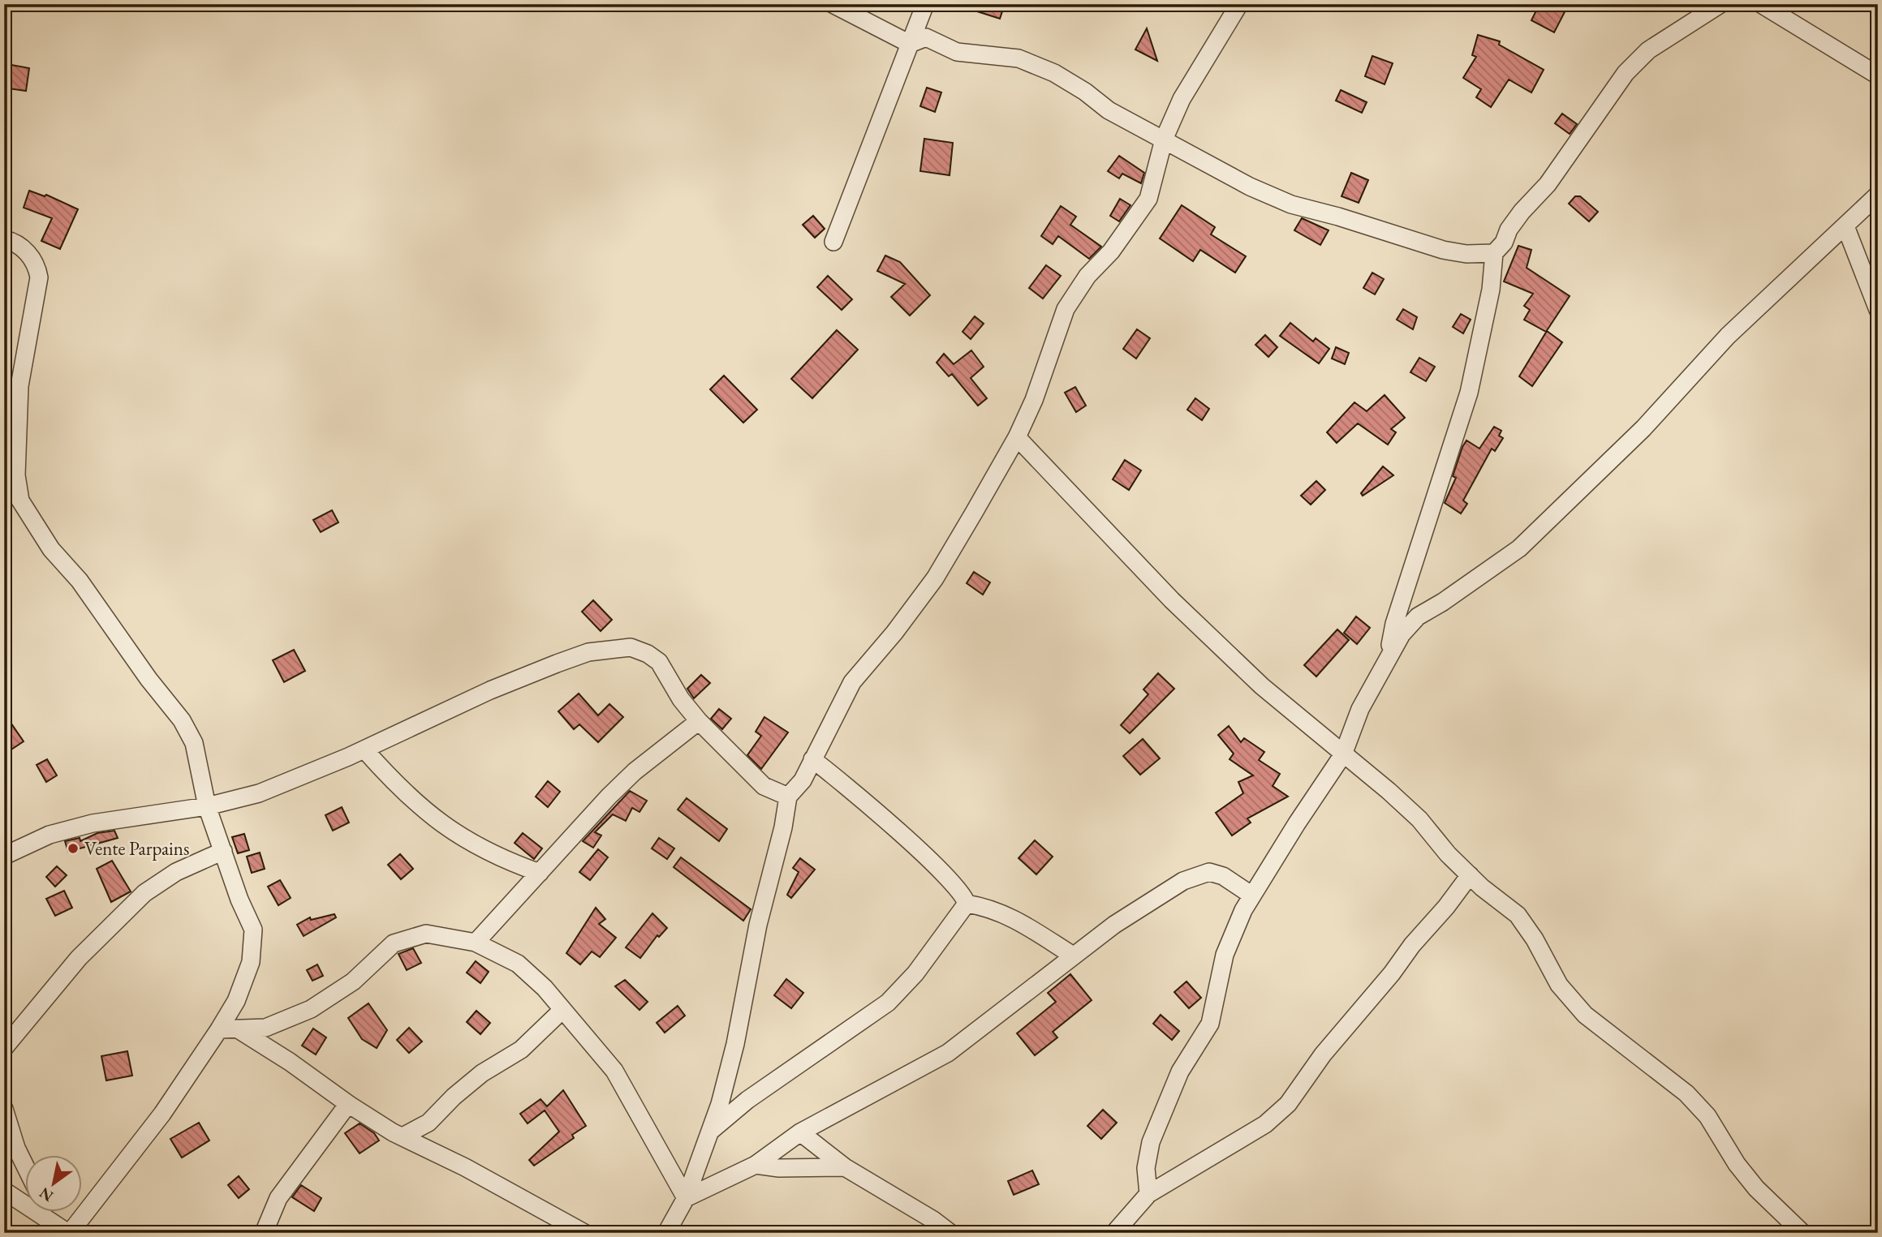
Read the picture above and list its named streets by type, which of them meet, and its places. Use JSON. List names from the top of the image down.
{
  "places": ["Vente Parpains"],
  "north": "bottom left"
}
